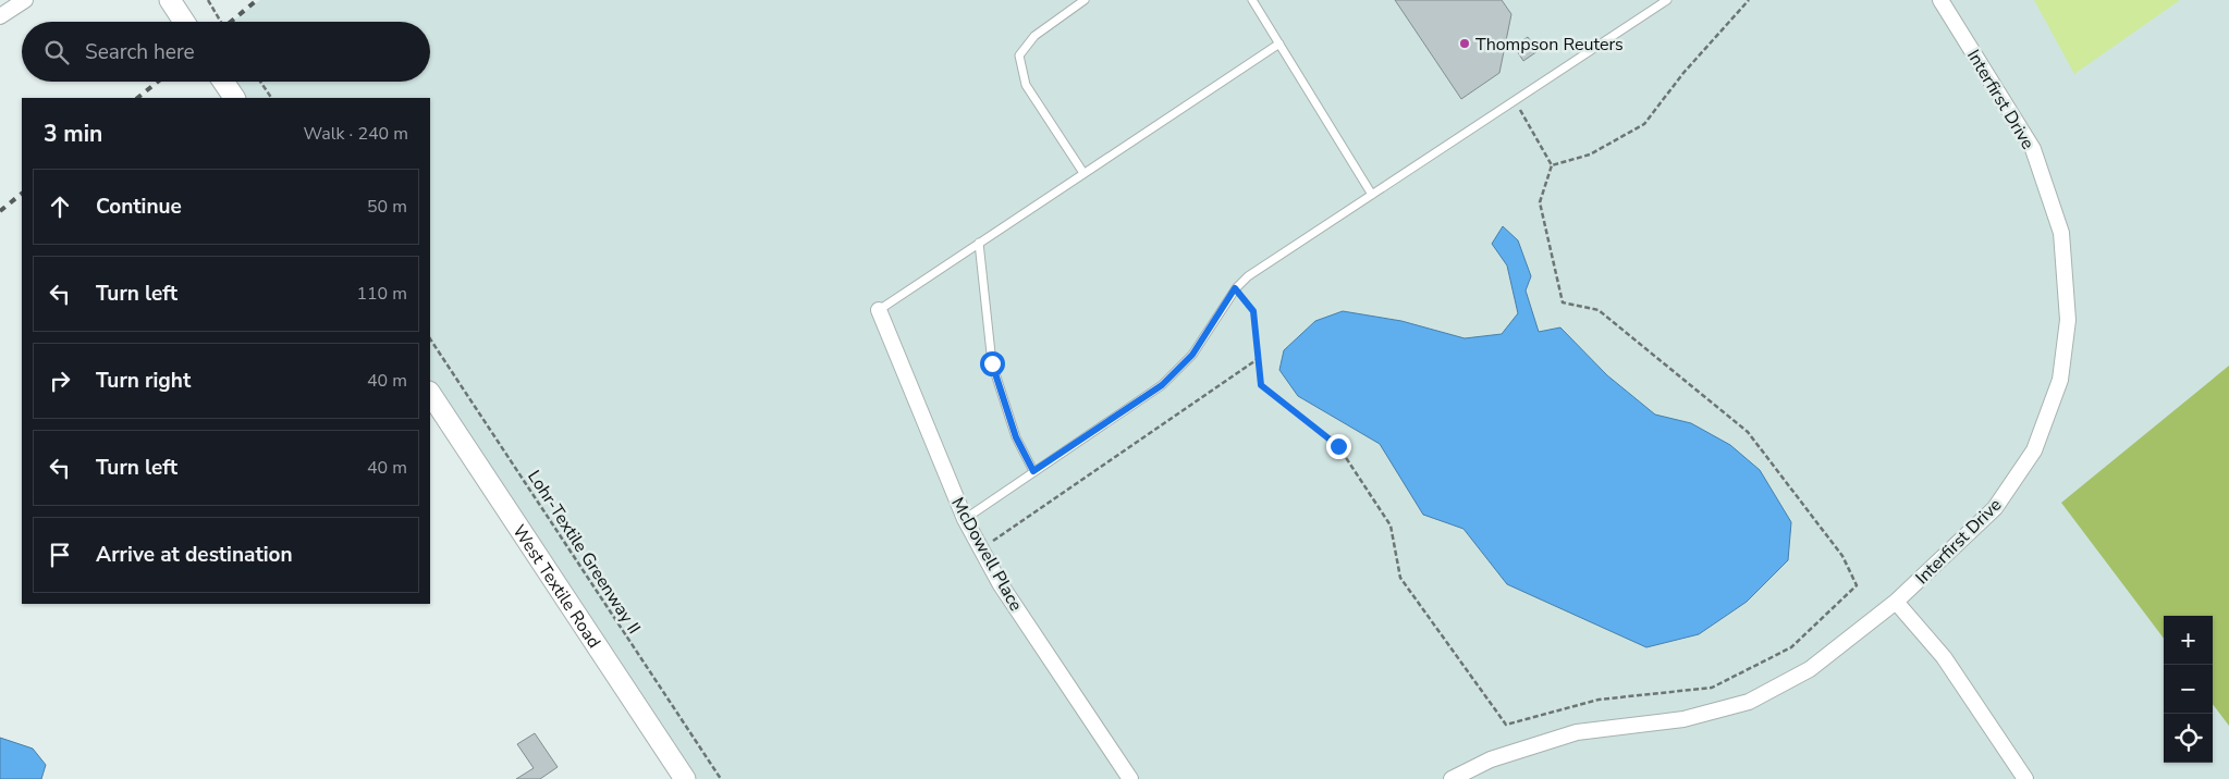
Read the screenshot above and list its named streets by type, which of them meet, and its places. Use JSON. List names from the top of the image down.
{
  "streets": {
    "main road": ["West Textile Road"],
    "street": ["Interfirst Drive", "McDowell Place"],
    "path": ["Lohr-Textile Greenway II"]
  },
  "places": ["Thompson Reuters"],
  "page": {
    "search": "Search here",
    "heading": ["3 min", "Walk · 240 m"],
    "list": [
      ["Continue", "50 m"],
      ["Turn left", "110 m"],
      ["Turn right", "40 m"],
      ["Turn left", "40 m"],
      "Arrive at destination"
    ],
    "map_buttons": ["+", "−"]
  }
}
